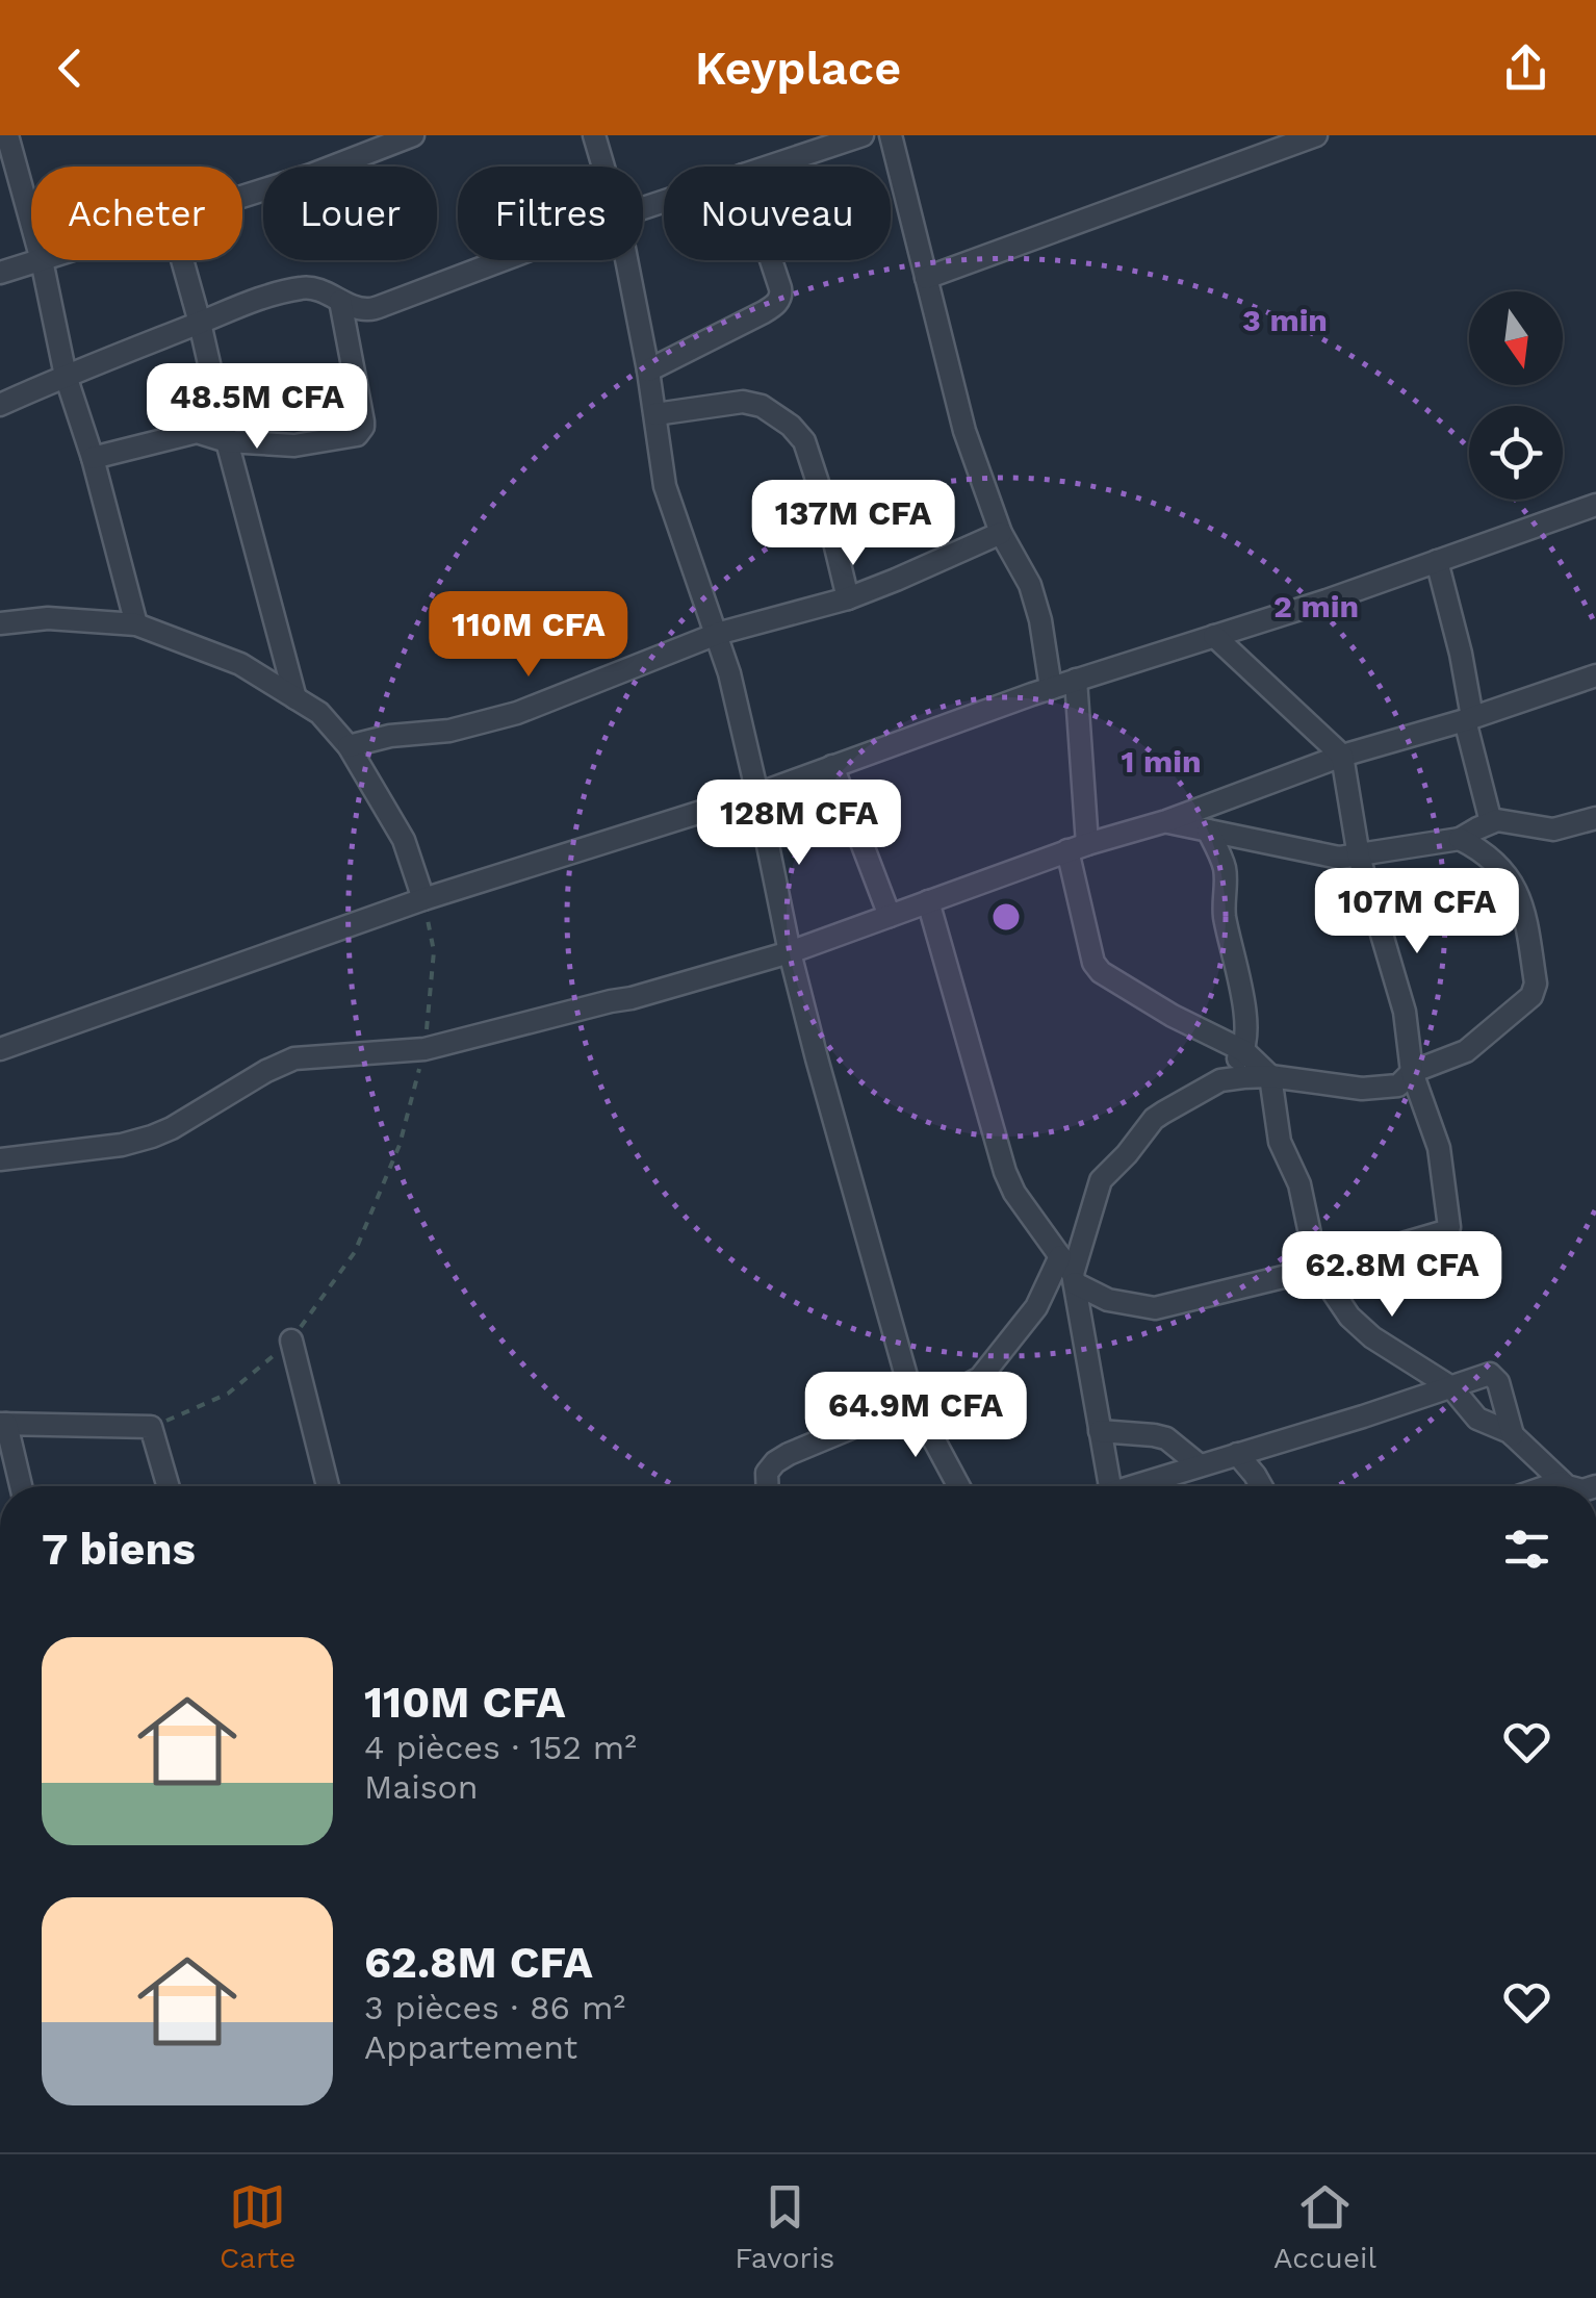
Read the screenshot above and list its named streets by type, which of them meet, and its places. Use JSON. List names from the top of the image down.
{
  "north": "bottom",
  "page": {
    "header": "Keyplace",
    "chip": [
      "Acheter",
      "Louer",
      "Filtres",
      "Nouveau"
    ],
    "price": [
      "48.5M CFA",
      "137M CFA",
      "110M CFA",
      "128M CFA",
      "107M CFA",
      "62.8M CFA",
      "64.9M CFA"
    ],
    "heading": "7 biens",
    "list": [
      {
        "name": "110M CFA",
        "note": "4 pièces · 152 m² · Maison"
      },
      {
        "name": "62.8M CFA",
        "note": "3 pièces · 86 m² · Appartement"
      }
    ],
    "tabs": ["Carte", "Favoris", "Accueil"]
  },
  "rings": ["3 min", "2 min", "1 min"]
}
